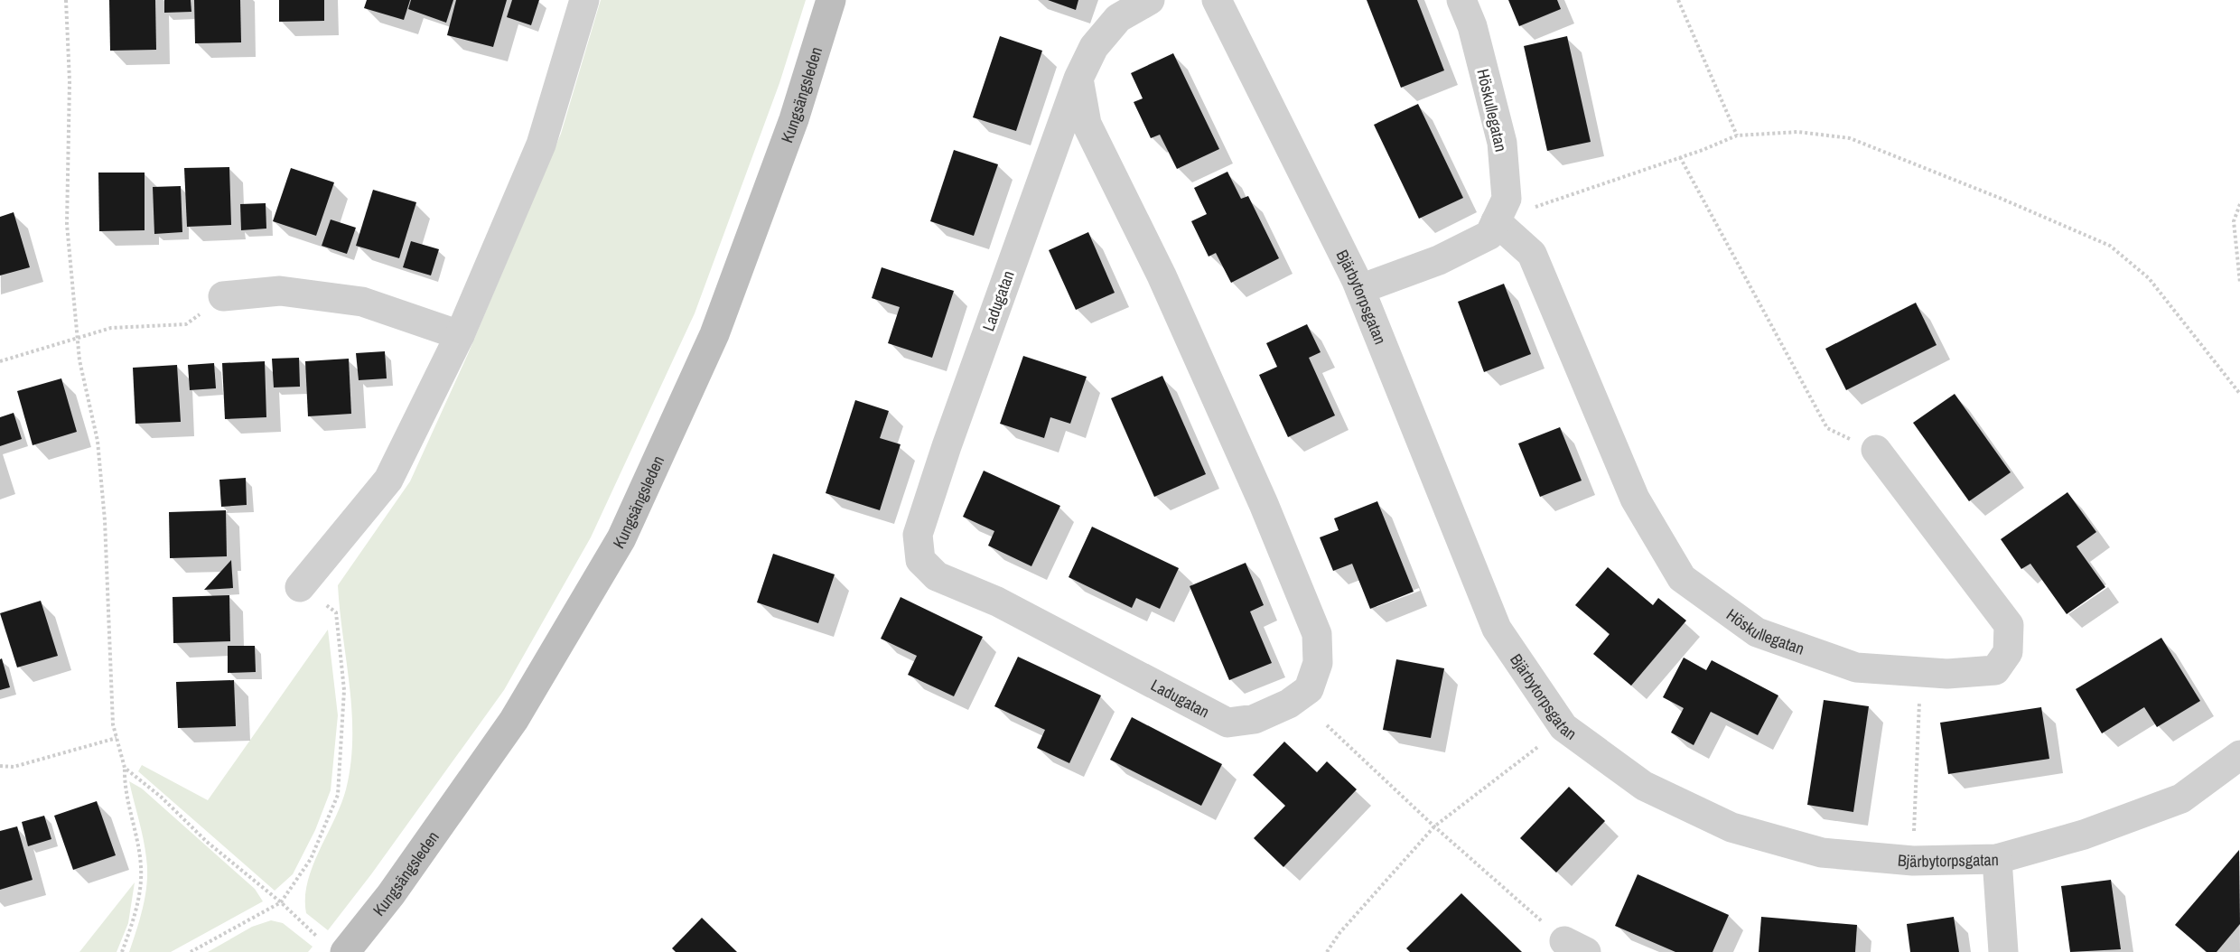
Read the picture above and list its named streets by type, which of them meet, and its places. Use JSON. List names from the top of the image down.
{
  "streets": {
    "main road": ["Kungsängsleden"],
    "street": ["Höskullegatan", "Bjärbytorpsgatan", "Ladugatan"]
  },
  "crossings": [
    ["Höskullegatan", "Bjärbytorpsgatan"]
  ]
}
